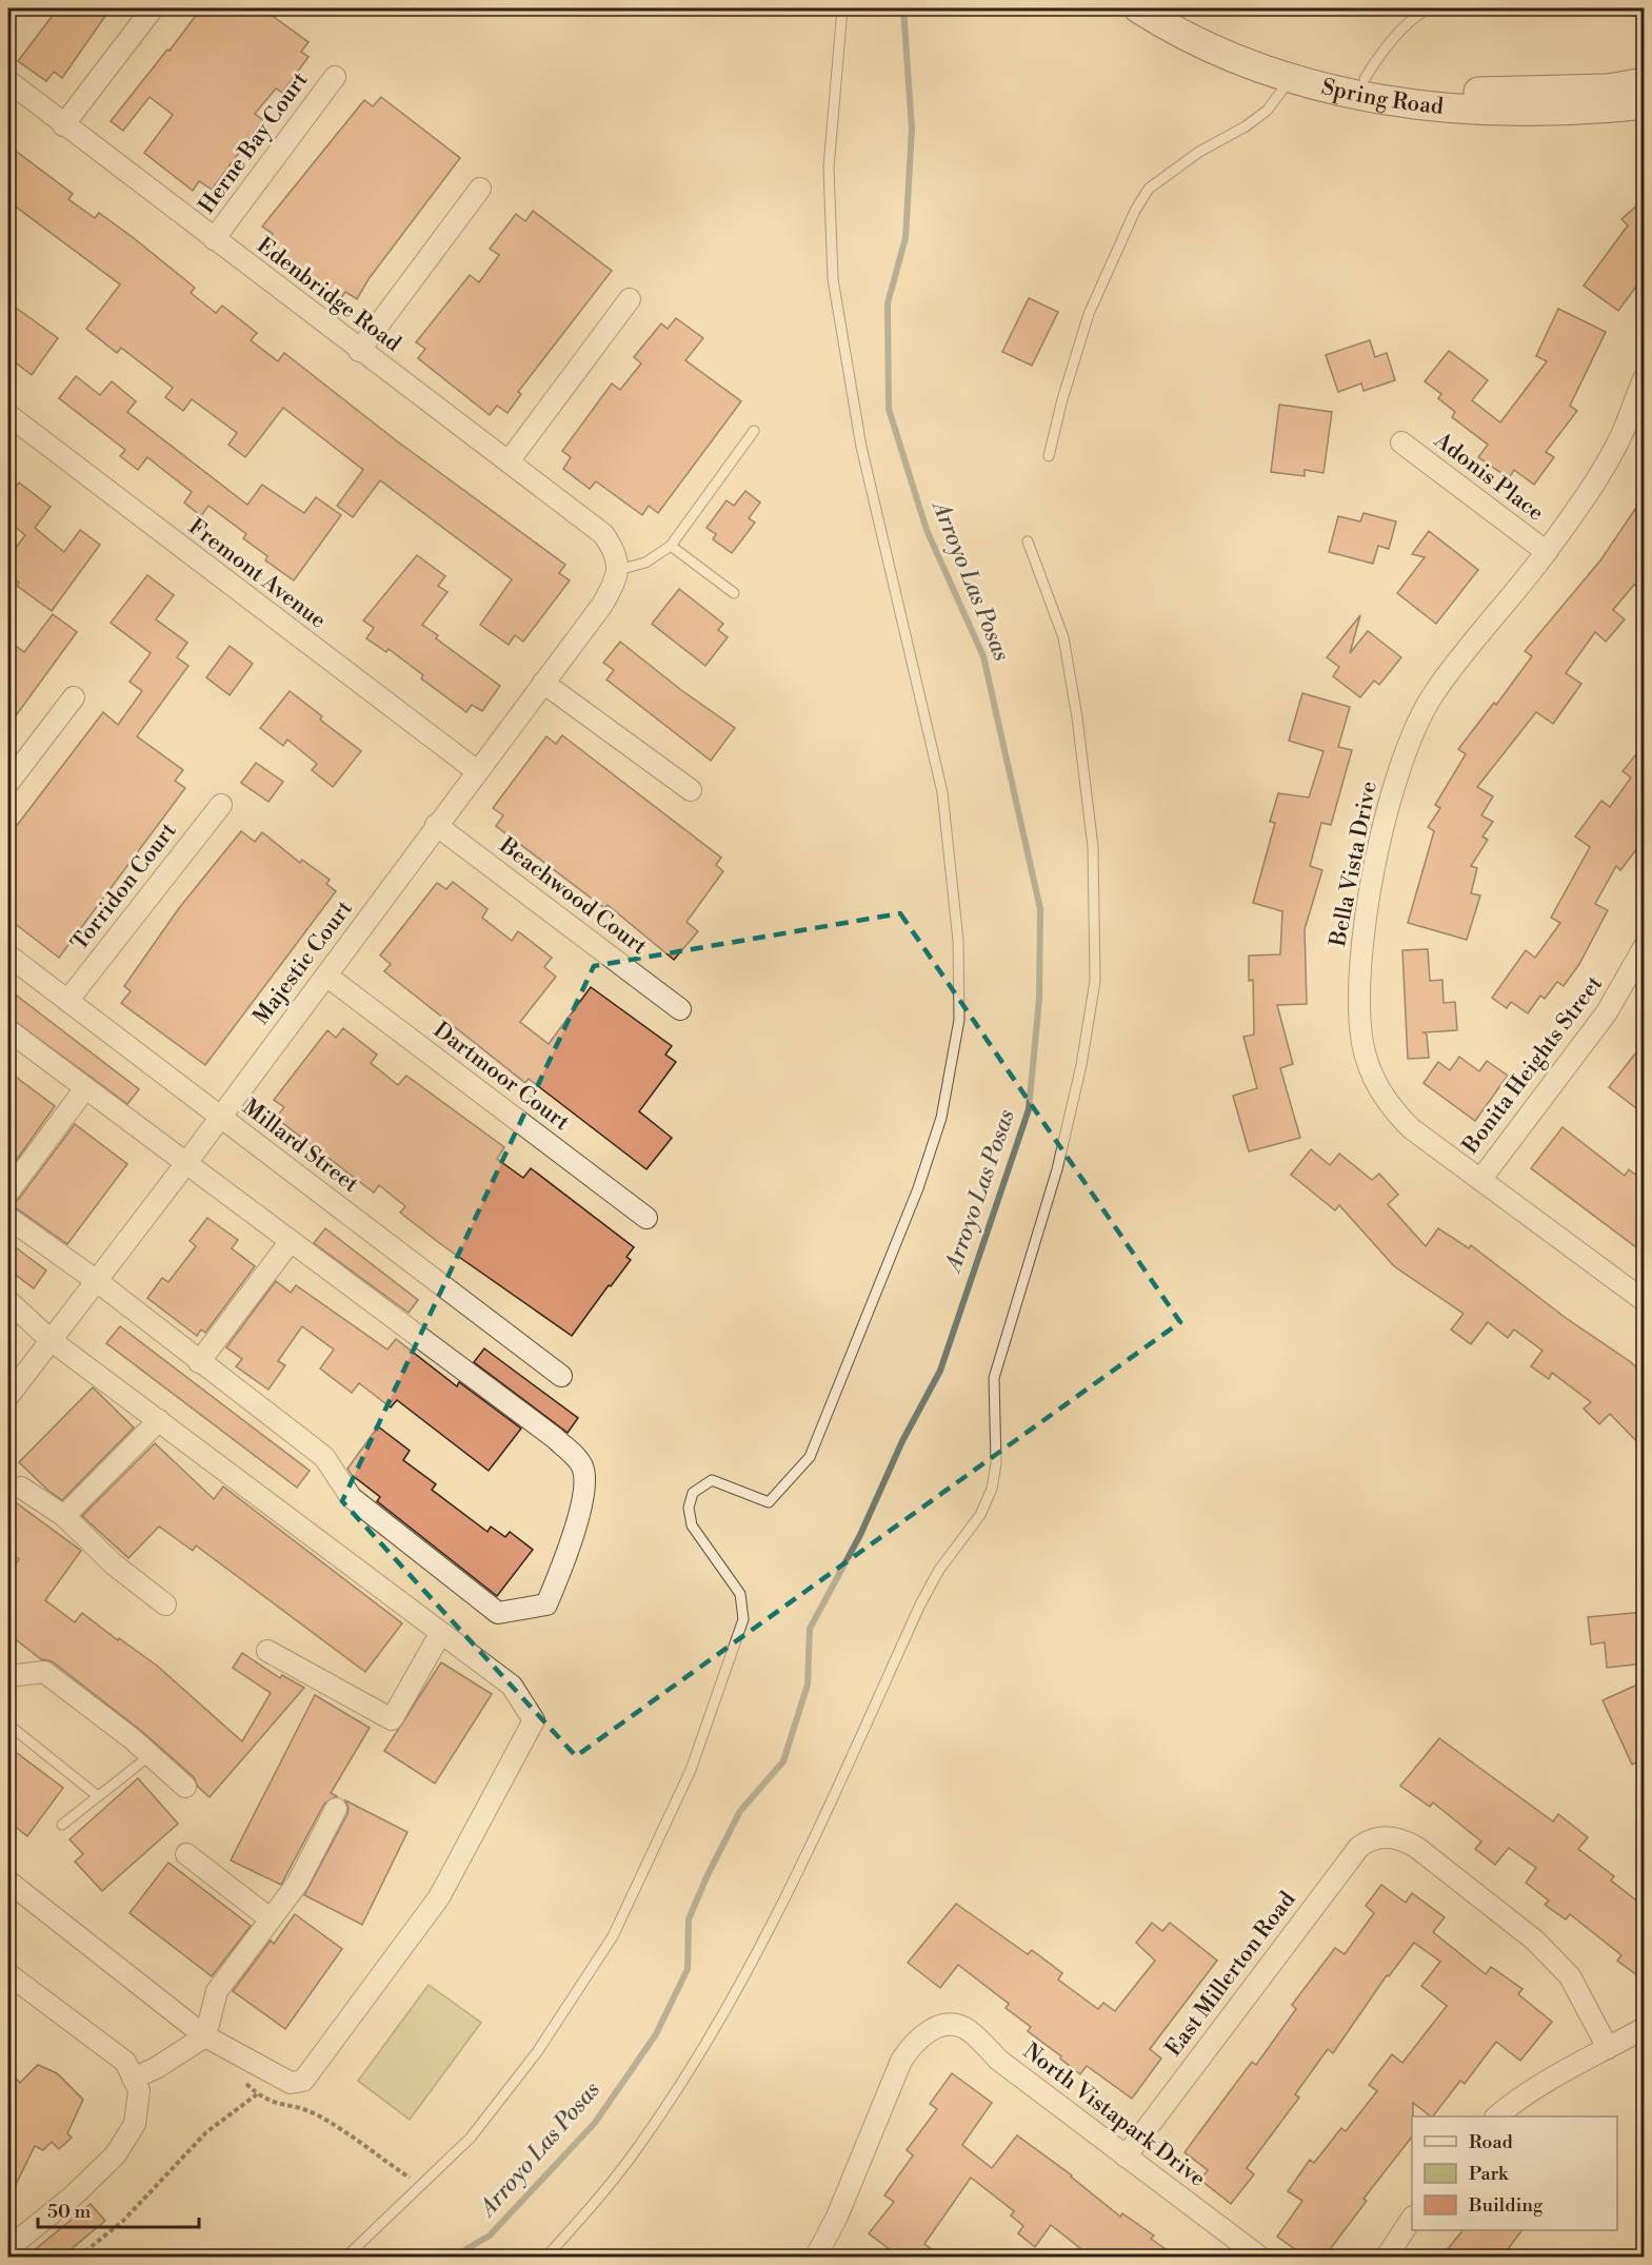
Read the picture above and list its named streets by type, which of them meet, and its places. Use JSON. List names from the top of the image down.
{
  "streets": {
    "main road": ["Spring Road"],
    "street": [
      "Herne Bay Court",
      "Edenbridge Road",
      "Adonis Place",
      "Fremont Avenue",
      "Bella Vista Drive",
      "Torridon Court",
      "Beachwood Court",
      "Majestic Court",
      "Bonita Heights Street",
      "Dartmoor Court",
      "Millard Street",
      "East Millerton Road",
      "North Vistapark Drive"
    ]
  },
  "crossings": [
    ["Herne Bay Court", "Edenbridge Road"],
    ["Edenbridge Road", "Majestic Court"],
    ["Adonis Place", "Bella Vista Drive"],
    ["Fremont Avenue", "Majestic Court"],
    ["Bella Vista Drive", "Bonita Heights Street"],
    ["Torridon Court", "Millard Street"],
    ["Beachwood Court", "Majestic Court"],
    ["Majestic Court", "Dartmoor Court"],
    ["Majestic Court", "Millard Street"],
    ["East Millerton Road", "North Vistapark Drive"]
  ],
  "water": ["Arroyo Las Posas"],
  "legend": ["Road", "Park", "Building"],
  "scale_bar": "50 m"
}
